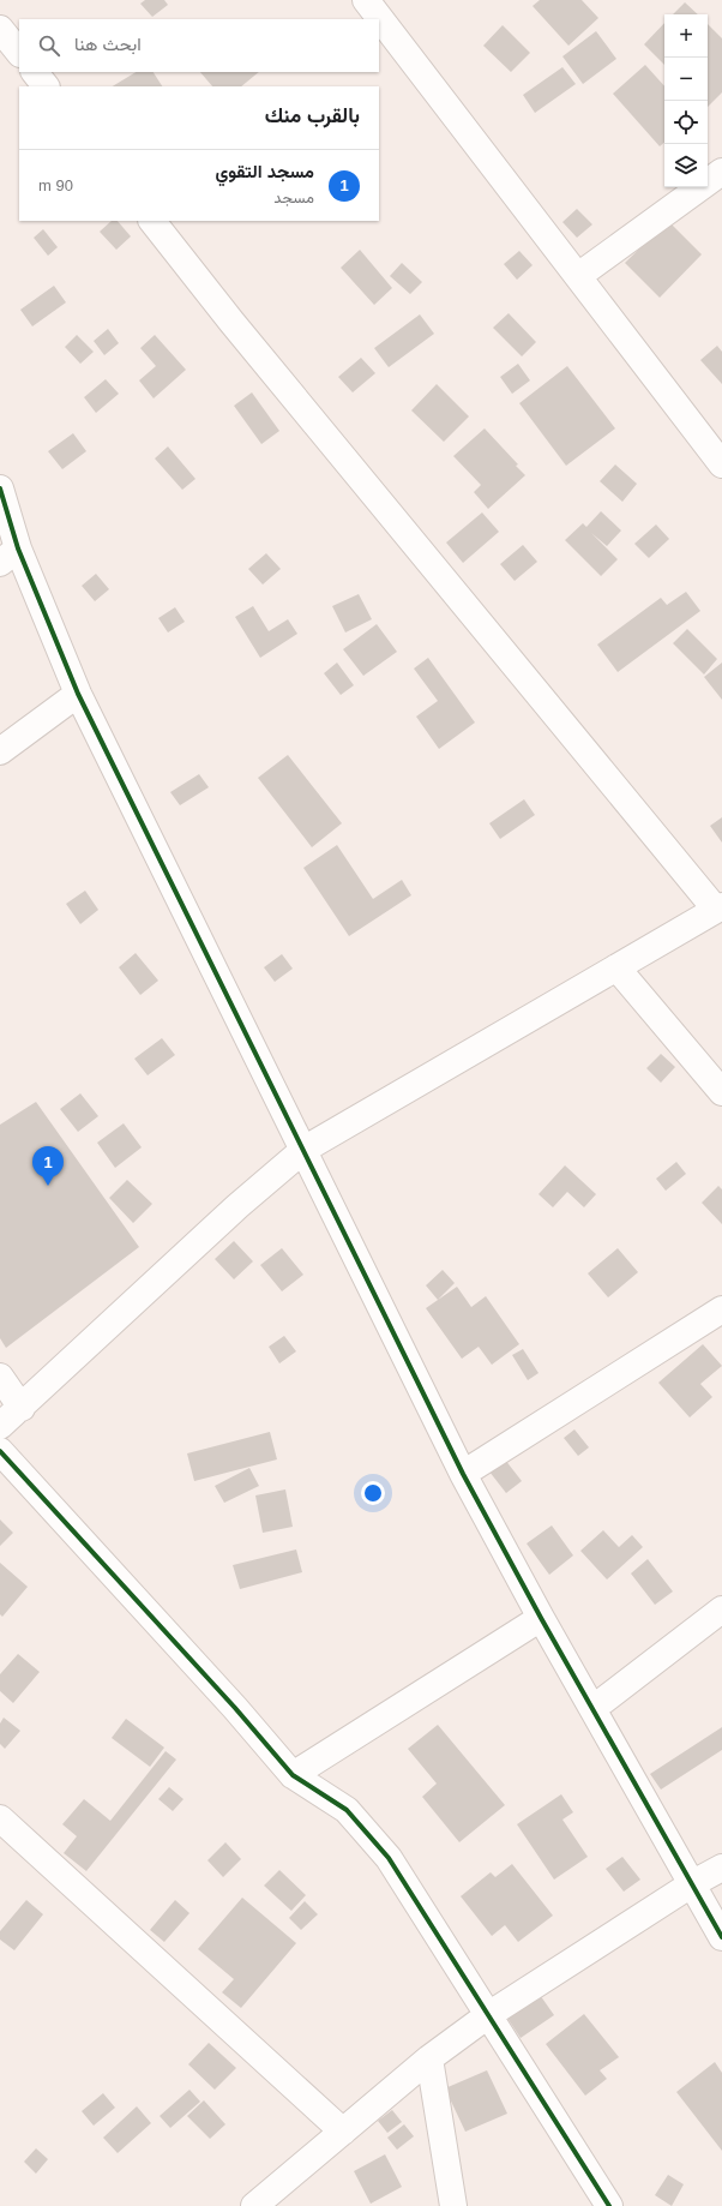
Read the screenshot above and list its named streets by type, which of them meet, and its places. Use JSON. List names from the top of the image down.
{
  "page": {
    "map_buttons": ["+", "−"],
    "search": "ابحث هنا",
    "heading": "بالقرب منك",
    "list": [
      {
        "mark": "1",
        "name": "مسجد التقوي",
        "note": "مسجد",
        "value": "90 m"
      }
    ],
    "pins": "1"
  }
}
